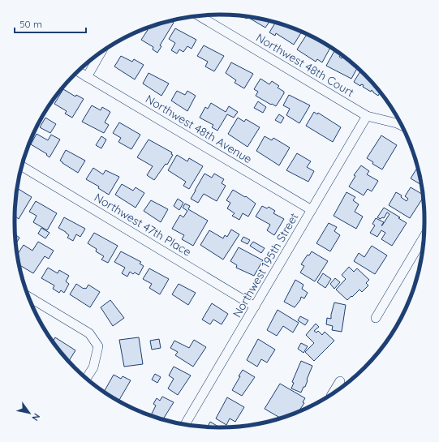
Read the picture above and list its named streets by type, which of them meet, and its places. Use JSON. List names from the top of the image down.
{
  "streets": {
    "street": [
      "Northwest 48th Court",
      "Northwest 48th Avenue",
      "Northwest 47th Place",
      "Northwest 195th Street"
    ]
  },
  "crossings": [
    ["Northwest 48th Court", "Northwest 195th Street"],
    ["Northwest 48th Avenue", "Northwest 195th Street"],
    ["Northwest 47th Place", "Northwest 195th Street"]
  ],
  "scale_bar": "50 m",
  "north": "bottom right"
}
